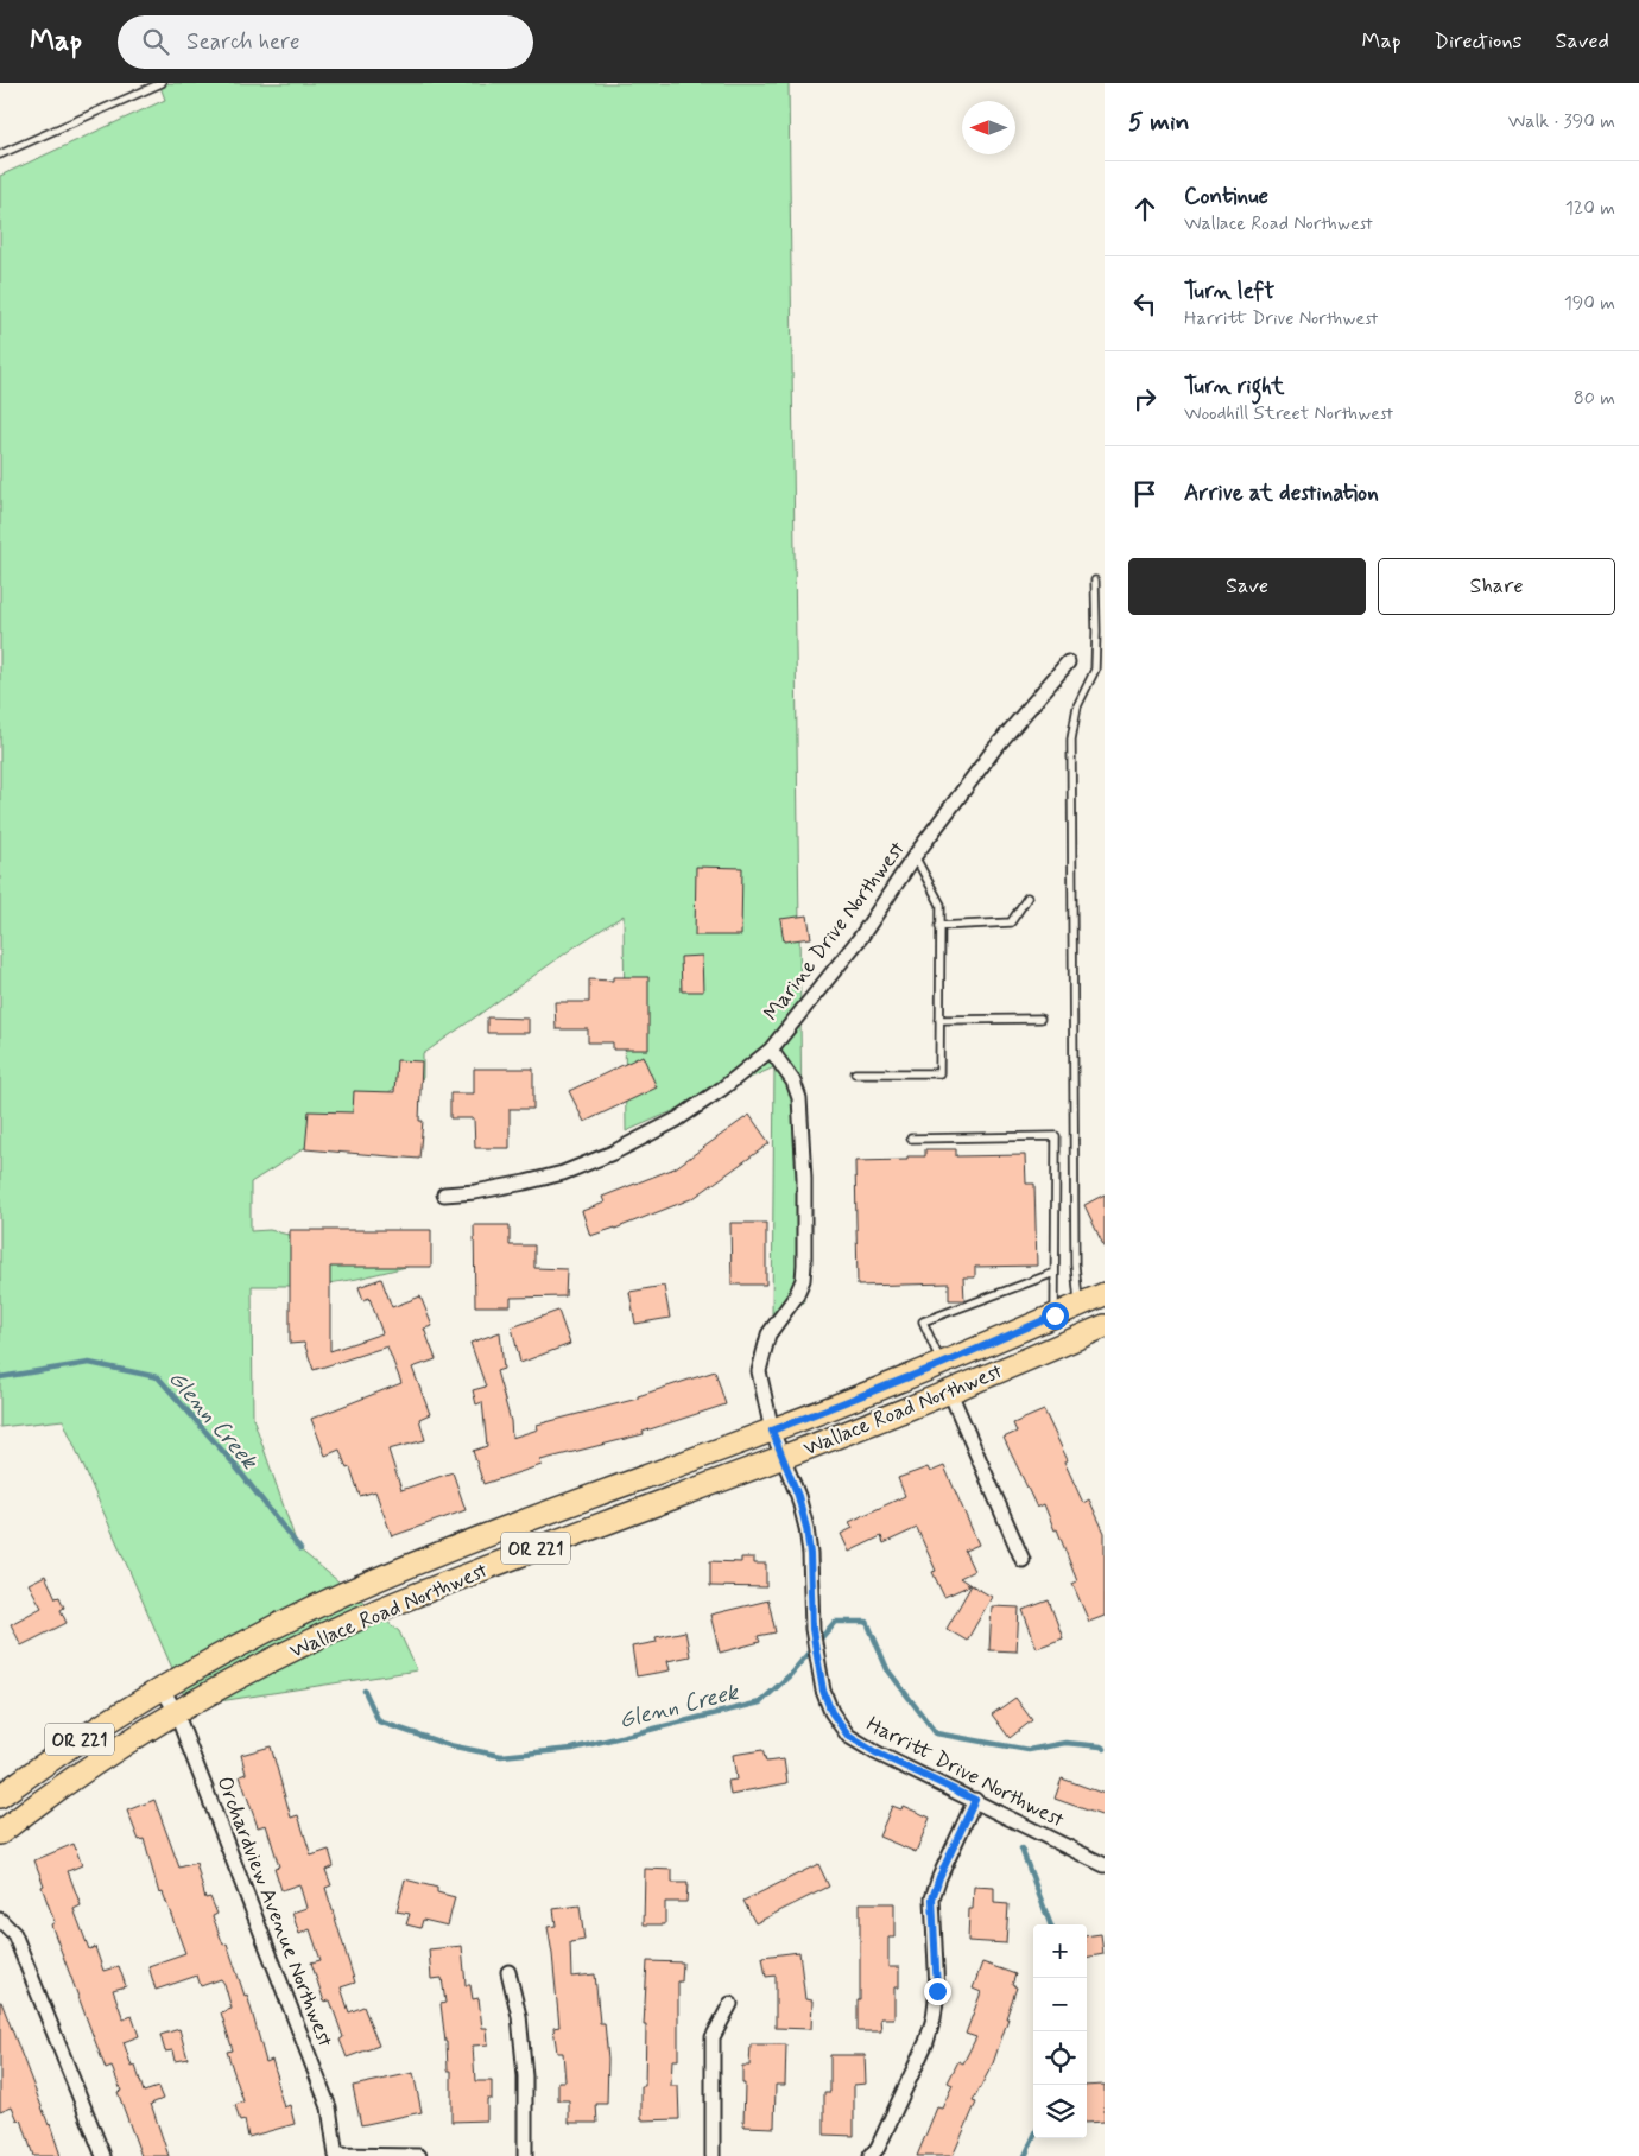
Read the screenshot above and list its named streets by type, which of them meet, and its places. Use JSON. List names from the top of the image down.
{
  "streets": {
    "main road": ["Wallace Road Northwest", "OR 221"],
    "street": ["Marine Drive Northwest", "Harritt Drive Northwest", "Orchardview Avenue Northwest"]
  },
  "crossings": [
    ["Marine Drive Northwest", "Harritt Drive Northwest"],
    ["Wallace Road Northwest", "Harritt Drive Northwest"],
    ["Wallace Road Northwest", "Orchardview Avenue Northwest"]
  ],
  "water": ["Glenn Creek"],
  "north": "left",
  "page": {
    "header": "Map",
    "search": "Search here",
    "nav": ["Map", "Directions", "Saved"],
    "heading": ["5 min", "Walk · 390 m"],
    "list": [
      ["Continue", "Wallace Road Northwest", "120 m"],
      ["Turn left", "Harritt Drive Northwest", "190 m"],
      ["Turn right", "Woodhill Street Northwest", "80 m"],
      "Arrive at destination"
    ],
    "buttons": ["Save", "Share"],
    "map_buttons": ["+", "−"]
  }
}
